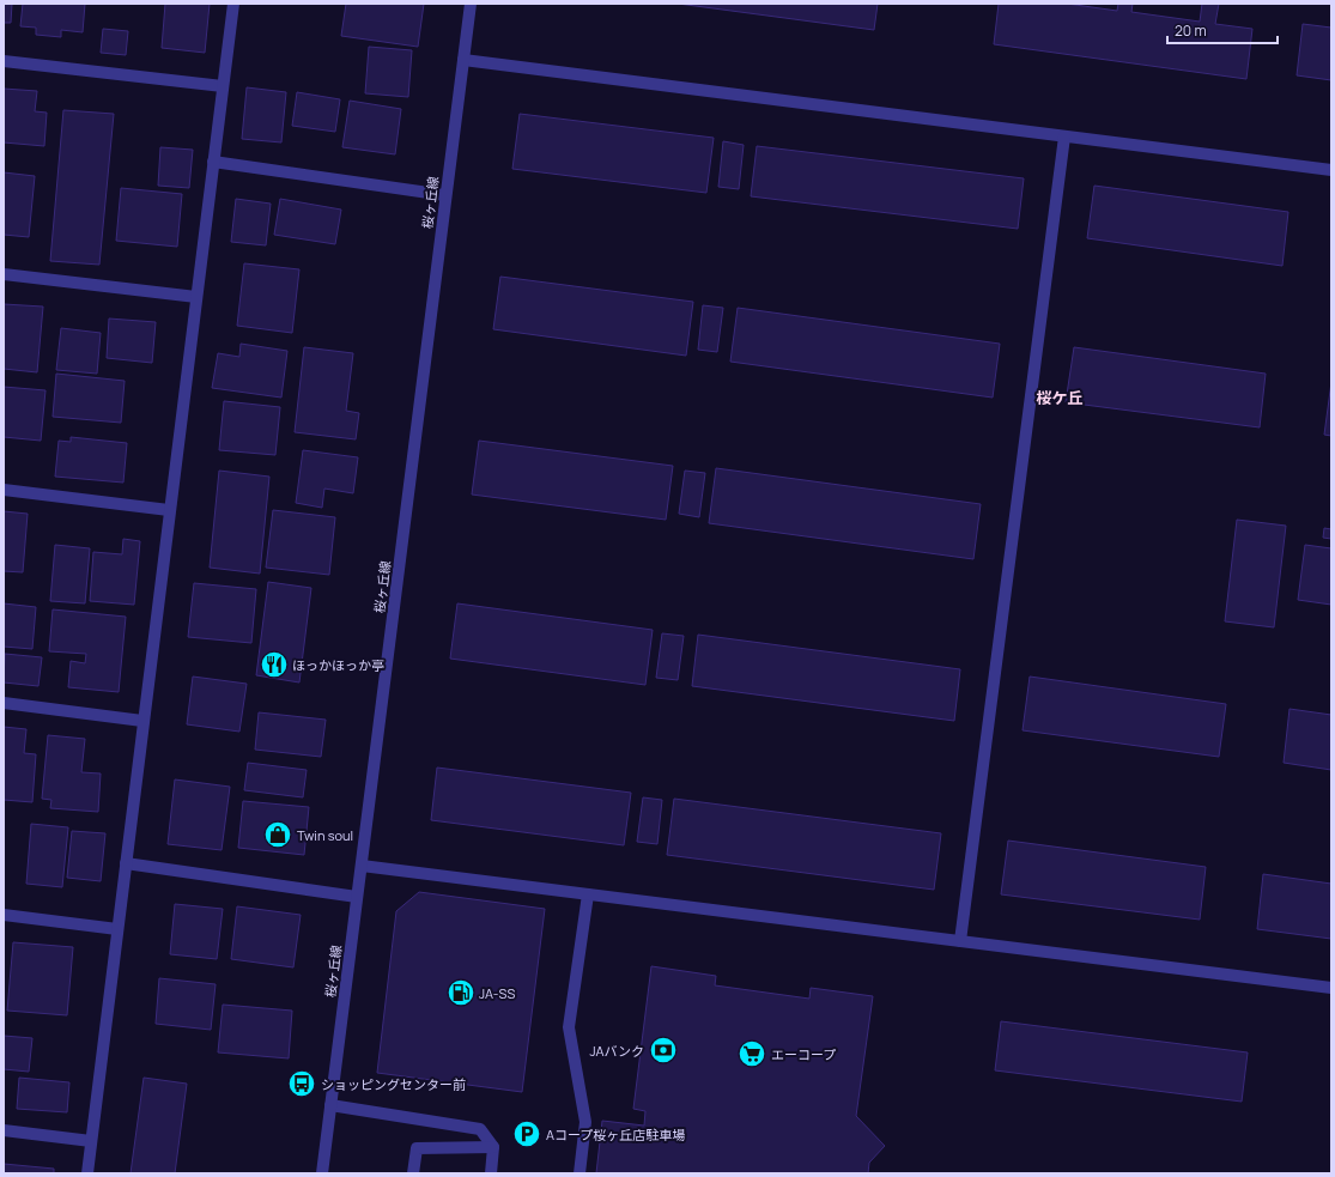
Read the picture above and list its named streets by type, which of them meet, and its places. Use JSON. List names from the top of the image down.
{
  "streets": {
    "street": ["桜ヶ丘線"]
  },
  "districts": ["桜ケ丘"],
  "places": {
    "restaurant": ["ほっかほっか亭"],
    "shop": ["Twin soul"],
    "fuel station": ["JA-SS"],
    "bank": ["JAバンク"],
    "supermarket": ["エーコープ"],
    "bus stop": ["ショッピングセンター前"],
    "parking": ["Aコープ桜ヶ丘店駐車場"]
  },
  "scale_bar": "20 m"
}
